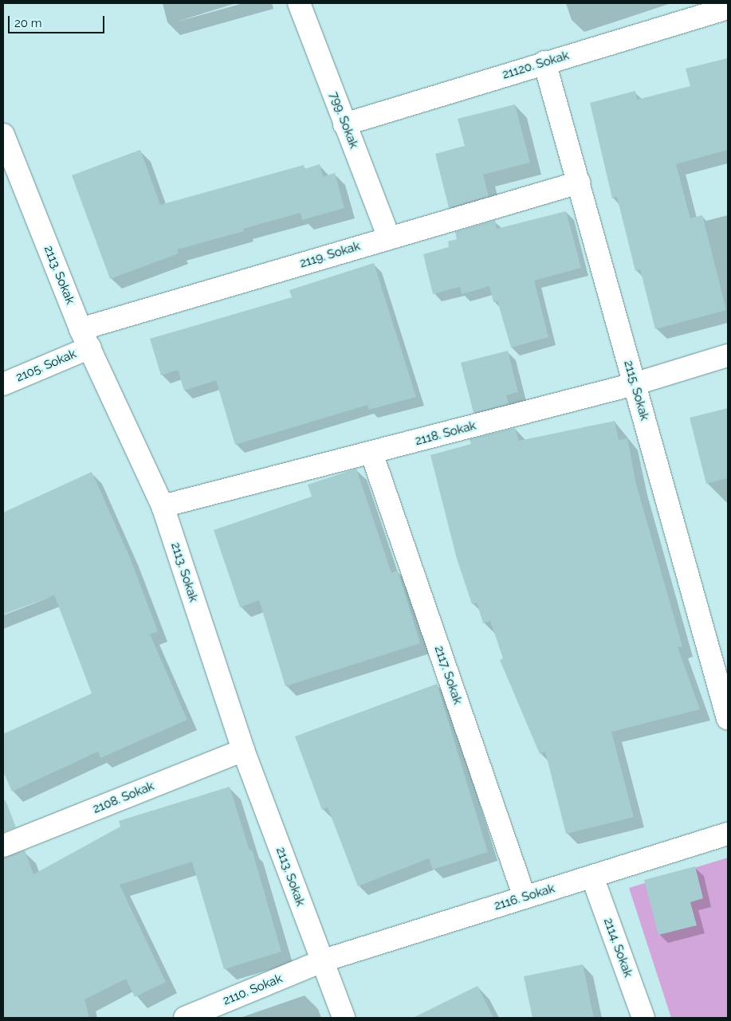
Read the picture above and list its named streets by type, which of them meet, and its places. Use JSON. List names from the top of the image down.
{
  "streets": {
    "street": [
      "21120. Sokak",
      "799. Sokak",
      "2119. Sokak",
      "2113. Sokak",
      "2105. Sokak",
      "2115. Sokak",
      "2118. Sokak",
      "2117. Sokak",
      "2108. Sokak",
      "2116. Sokak",
      "2114. Sokak",
      "2110. Sokak"
    ]
  },
  "crossings": [
    ["21120. Sokak", "799. Sokak"],
    ["21120. Sokak", "2115. Sokak"],
    ["799. Sokak", "2119. Sokak"],
    ["2119. Sokak", "2113. Sokak"],
    ["2119. Sokak", "2105. Sokak"],
    ["2119. Sokak", "2115. Sokak"],
    ["2113. Sokak", "2105. Sokak"],
    ["2113. Sokak", "2118. Sokak"],
    ["2113. Sokak", "2108. Sokak"],
    ["2113. Sokak", "2116. Sokak"],
    ["2113. Sokak", "2110. Sokak"],
    ["2115. Sokak", "2118. Sokak"],
    ["2118. Sokak", "2117. Sokak"],
    ["2117. Sokak", "2116. Sokak"],
    ["2116. Sokak", "2114. Sokak"],
    ["2116. Sokak", "2110. Sokak"]
  ],
  "scale_bar": "20 m"
}
